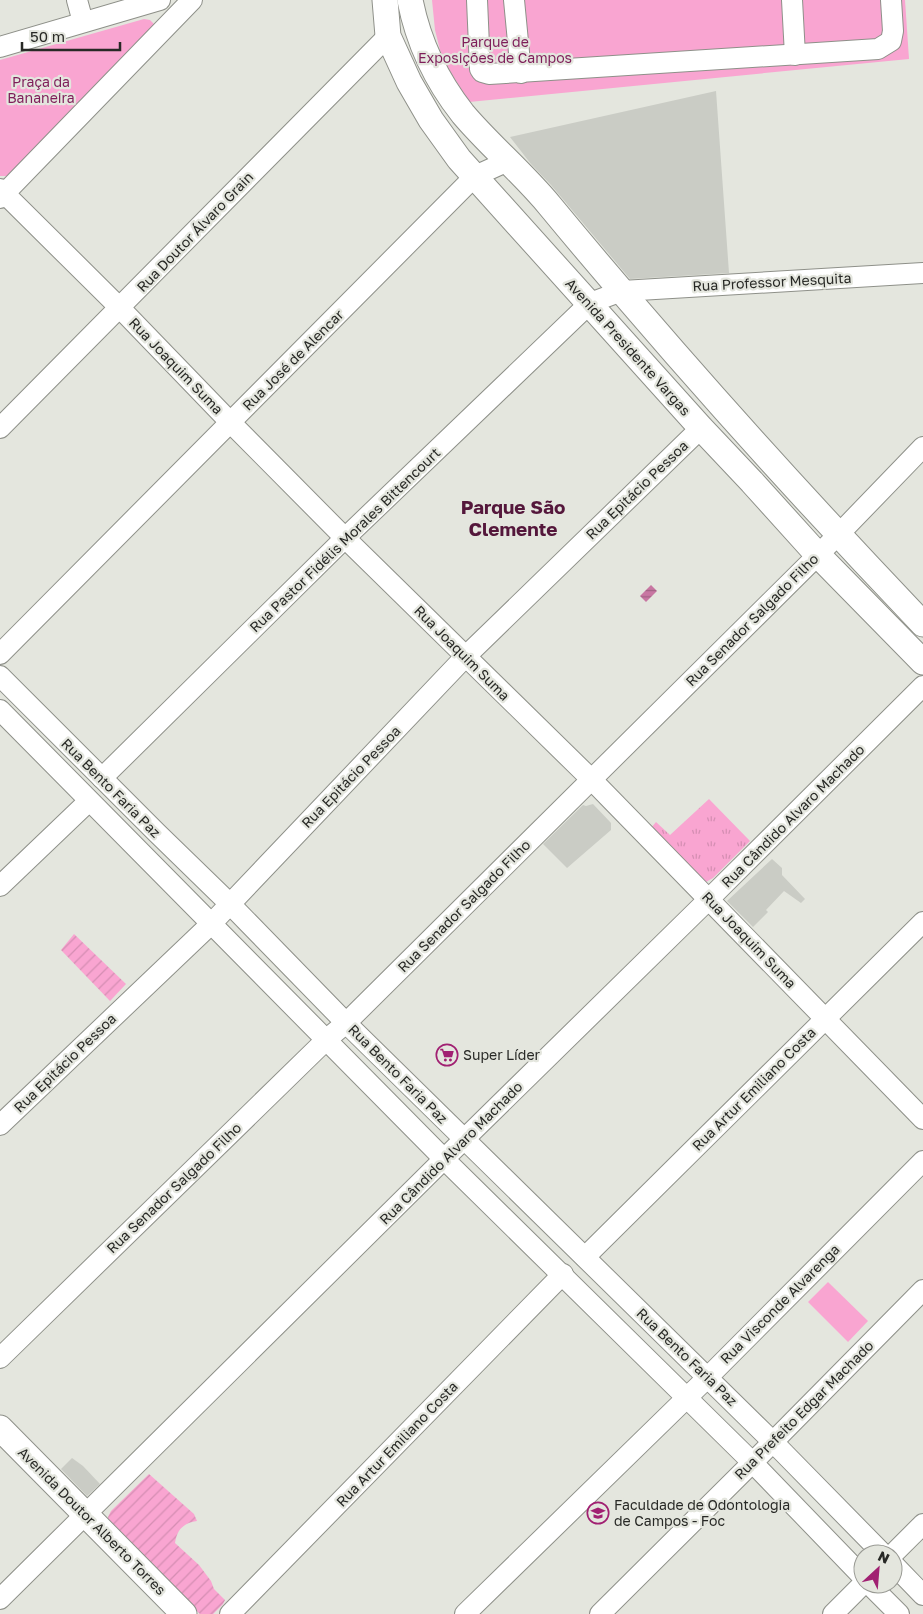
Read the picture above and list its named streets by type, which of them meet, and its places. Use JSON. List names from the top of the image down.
{
  "streets": {
    "main road": ["Avenida Presidente Vargas", "Avenida Doutor Alberto Torres"],
    "street": [
      "Rua Doutor Álvaro Grain",
      "Rua Professor Mesquita",
      "Rua José de Alencar",
      "Rua Joaquim Suma",
      "Rua Epitácio Pessoa",
      "Rua Pastor Fidélis Morales Bittencourt",
      "Rua Senador Salgado Filho",
      "Rua Bento Faria Paz",
      "Rua Cândido Alvaro Machado",
      "Rua Artur Emiliano Costa",
      "Rua Visconde Alvarenga",
      "Rua Prefeito Edgar Machado"
    ]
  },
  "crossings": [
    ["Rua Doutor Álvaro Grain", "Avenida Presidente Vargas"],
    ["Rua Doutor Álvaro Grain", "Rua Joaquim Suma"],
    ["Rua Professor Mesquita", "Avenida Presidente Vargas"],
    ["Rua Professor Mesquita", "Rua Pastor Fidélis Morales Bittencourt"],
    ["Avenida Presidente Vargas", "Rua José de Alencar"],
    ["Avenida Presidente Vargas", "Rua Epitácio Pessoa"],
    ["Avenida Presidente Vargas", "Rua Pastor Fidélis Morales Bittencourt"],
    ["Avenida Presidente Vargas", "Rua Senador Salgado Filho"],
    ["Rua José de Alencar", "Rua Joaquim Suma"],
    ["Rua Joaquim Suma", "Rua Epitácio Pessoa"],
    ["Rua Joaquim Suma", "Rua Pastor Fidélis Morales Bittencourt"],
    ["Rua Joaquim Suma", "Rua Senador Salgado Filho"],
    ["Rua Joaquim Suma", "Rua Cândido Alvaro Machado"],
    ["Rua Joaquim Suma", "Rua Artur Emiliano Costa"],
    ["Rua Epitácio Pessoa", "Rua Bento Faria Paz"],
    ["Rua Pastor Fidélis Morales Bittencourt", "Rua Bento Faria Paz"],
    ["Rua Senador Salgado Filho", "Rua Bento Faria Paz"],
    ["Rua Bento Faria Paz", "Rua Cândido Alvaro Machado"],
    ["Rua Bento Faria Paz", "Rua Artur Emiliano Costa"],
    ["Rua Bento Faria Paz", "Rua Visconde Alvarenga"],
    ["Rua Bento Faria Paz", "Rua Prefeito Edgar Machado"],
    ["Rua Cândido Alvaro Machado", "Avenida Doutor Alberto Torres"]
  ],
  "districts": ["Parque São Clemente"],
  "parks": ["Parque de Exposições de Campos", "Praça da Bananeira"],
  "places": {
    "supermarket": ["Super Líder"],
    "school or university": ["Faculdade de Odontologia de Campos - Foc"]
  },
  "scale_bar": "50 m",
  "north": "top right"
}
